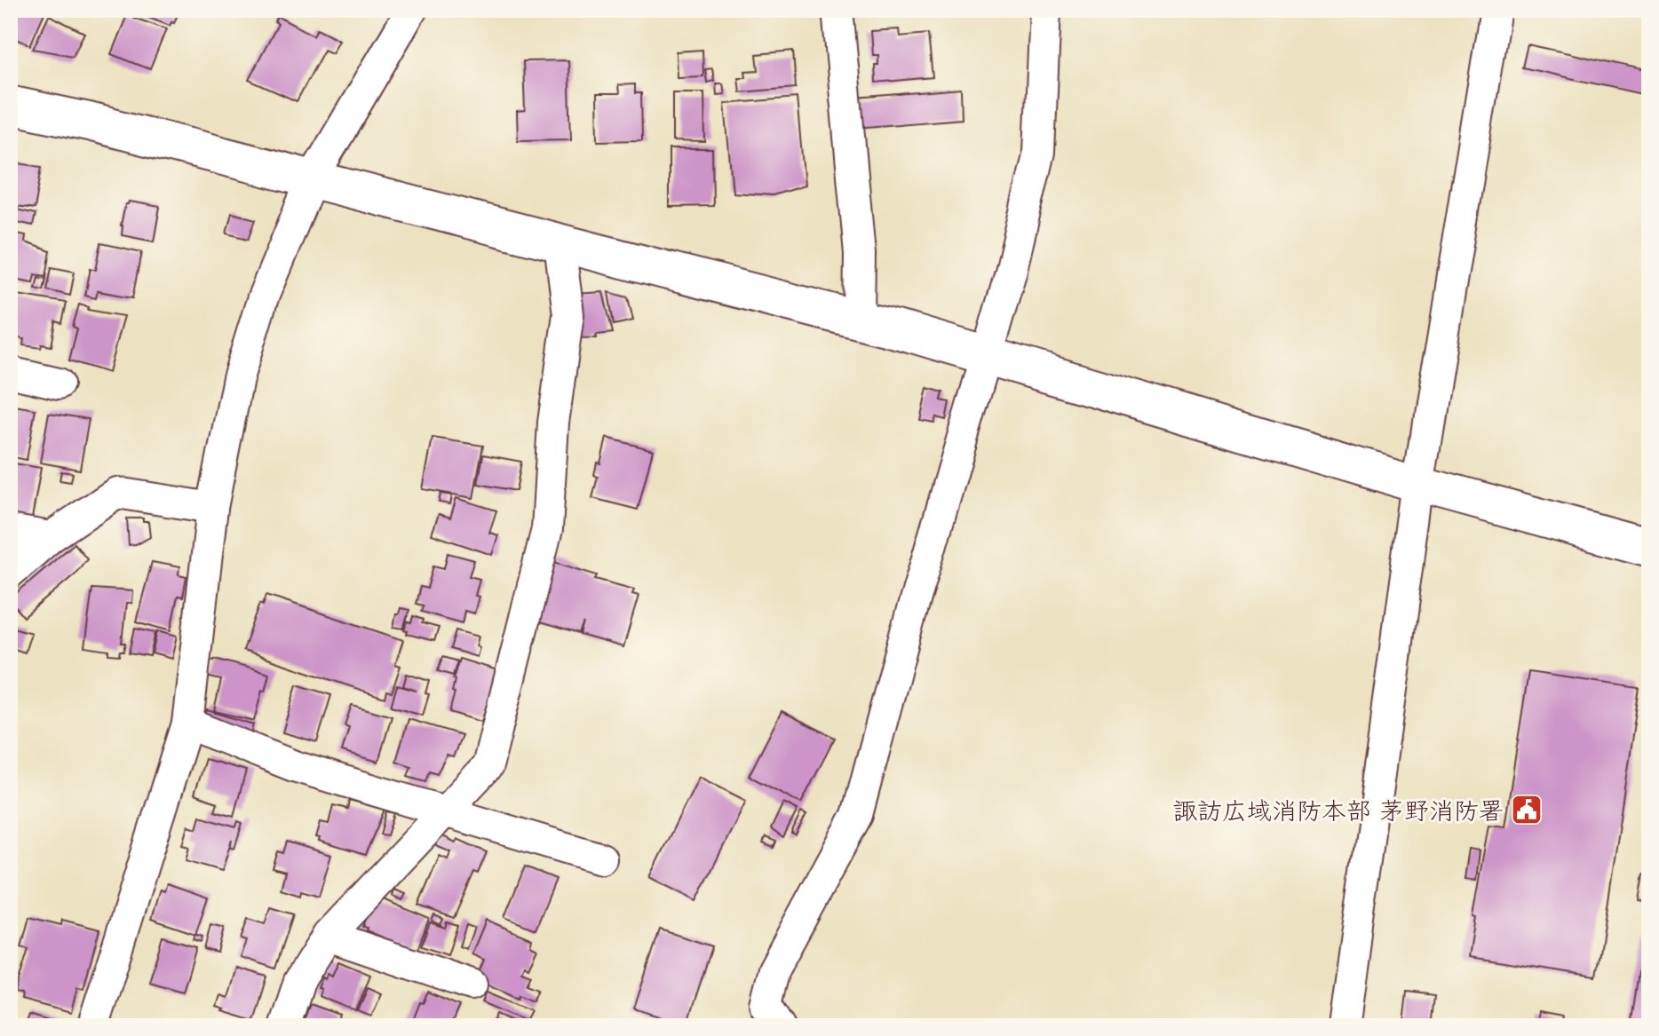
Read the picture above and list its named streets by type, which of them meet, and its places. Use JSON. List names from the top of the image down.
{
  "places": {
    "public building": ["諏訪広域消防本部 茅野消防署"]
  }
}
